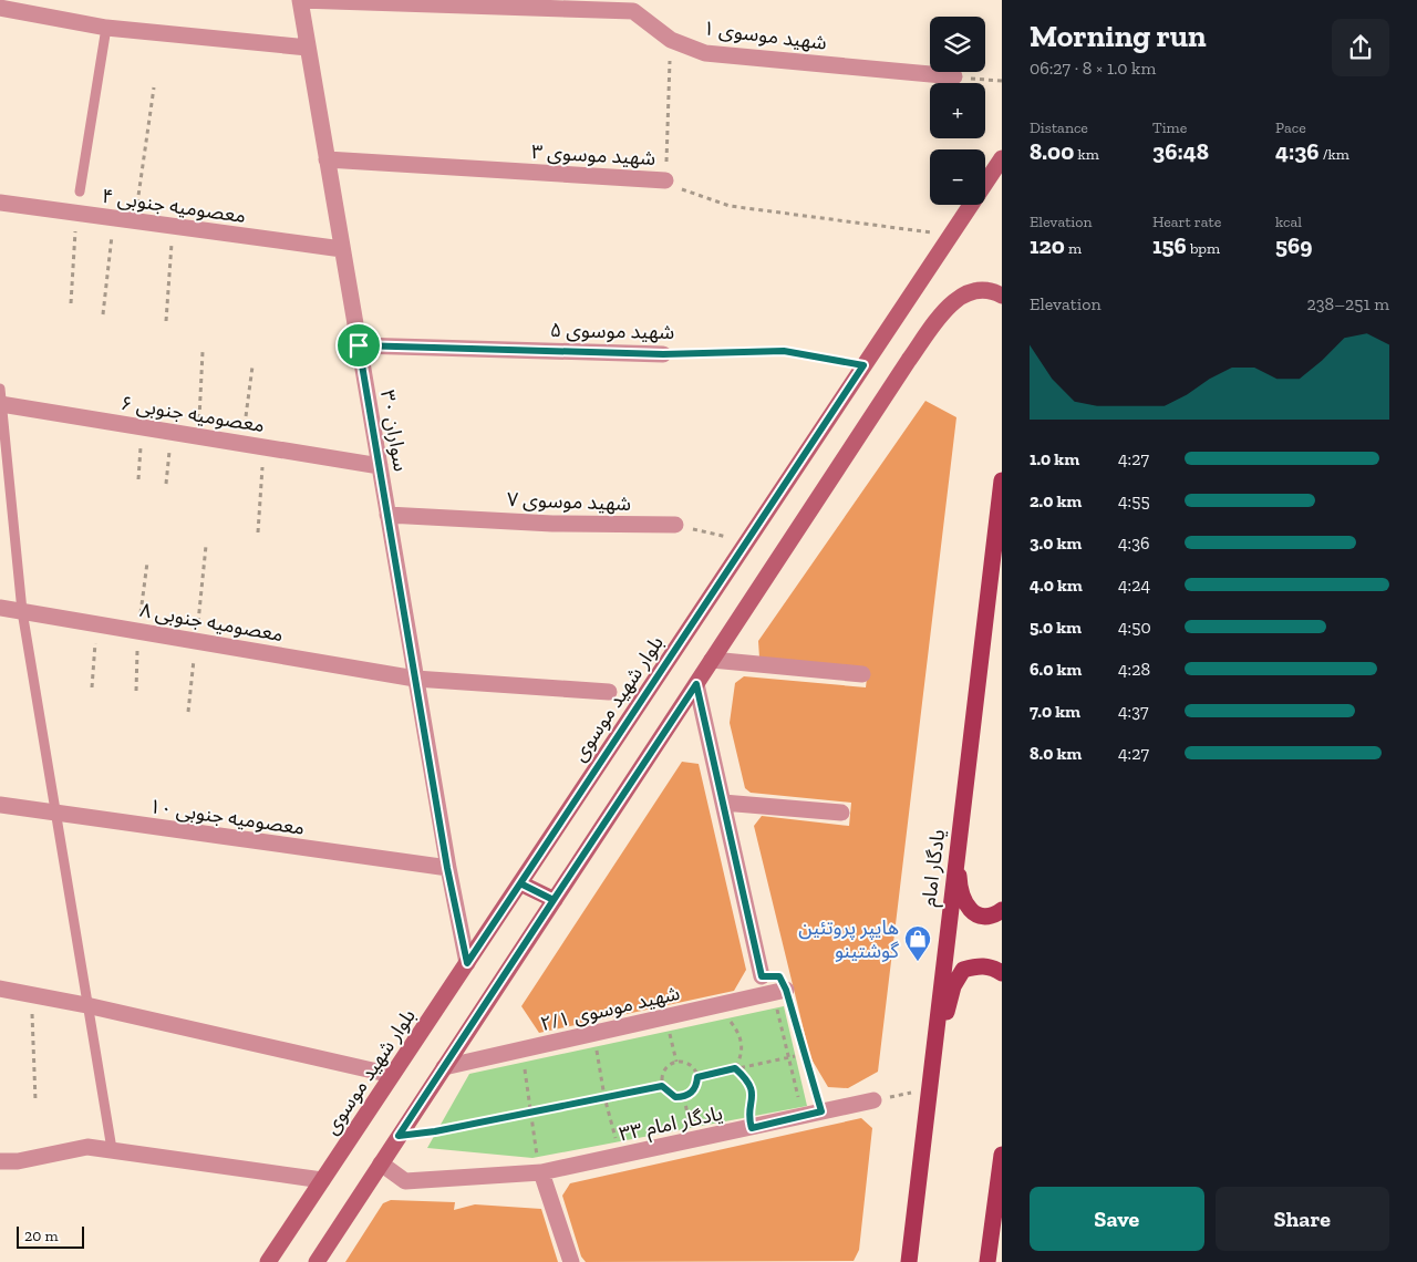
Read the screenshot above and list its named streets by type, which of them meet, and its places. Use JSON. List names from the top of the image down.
{
  "streets": {
    "main road": ["بلوار شهید موسوی", "یادگار امام"],
    "street": [
      "شهید موسوی ۱",
      "شهید موسوی ۳",
      "معصومیه جنوبی ۴",
      "شهید موسوی ۵",
      "معصومیه جنوبی ۶",
      "سواران ۳۰",
      "شهید موسوی ۷",
      "معصومیه جنوبی ۸",
      "معصومیه جنوبی ۱۰",
      "شهید موسوی ۲/۱",
      "یادگار امام ۳۳"
    ]
  },
  "crossings": [
    ["شهید موسوی ۱", "سواران ۳۰"],
    ["شهید موسوی ۳", "سواران ۳۰"],
    ["شهید موسوی ۳", "بلوار شهید موسوی"],
    ["معصومیه جنوبی ۴", "سواران ۳۰"],
    ["شهید موسوی ۵", "سواران ۳۰"],
    ["شهید موسوی ۵", "بلوار شهید موسوی"],
    ["معصومیه جنوبی ۶", "سواران ۳۰"],
    ["سواران ۳۰", "شهید موسوی ۷"],
    ["سواران ۳۰", "معصومیه جنوبی ۸"],
    ["سواران ۳۰", "بلوار شهید موسوی"],
    ["سواران ۳۰", "معصومیه جنوبی ۱۰"]
  ],
  "places": {
    "shop": ["هایپر پروتئین گوشتینو"]
  },
  "scale_bar": "20 m",
  "page": {
    "heading": ["Morning run", "06:27 · 8 × 1.0 km"],
    "map_buttons": ["+", "−"],
    "stats": [
      ["Distance", "8.00 km"],
      ["Time", "36:48"],
      ["Pace", "4:36 /km"],
      ["Elevation", "120 m"],
      ["Heart rate", "156 bpm"],
      ["kcal", "569"]
    ],
    "chart": ["Elevation", "238–251 m"],
    "list": [
      {
        "name": "1.0 km",
        "note": "4:27"
      },
      {
        "name": "2.0 km",
        "note": "4:55"
      },
      {
        "name": "3.0 km",
        "note": "4:36"
      },
      {
        "name": "4.0 km",
        "note": "4:24"
      },
      {
        "name": "5.0 km",
        "note": "4:50"
      },
      {
        "name": "6.0 km",
        "note": "4:28"
      },
      {
        "name": "7.0 km",
        "note": "4:37"
      },
      {
        "name": "8.0 km",
        "note": "4:27"
      }
    ],
    "buttons": ["Save", "Share"],
    "scale": "20 m"
  }
}
